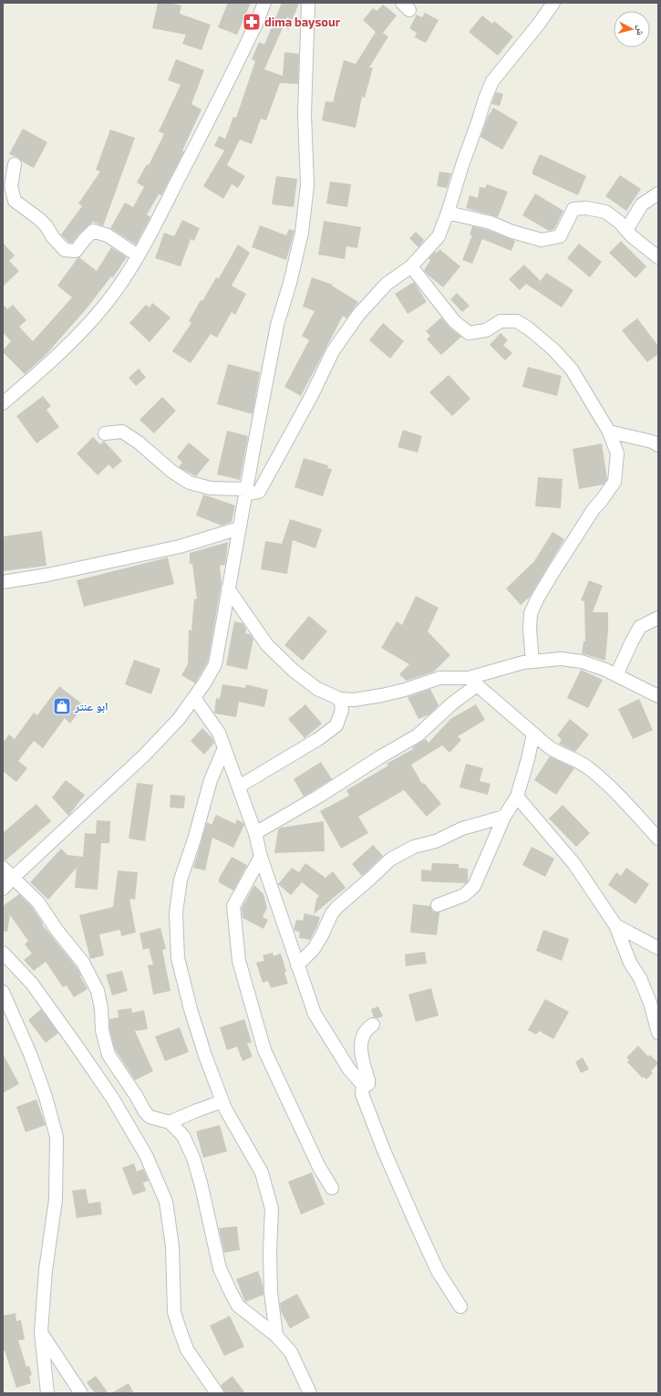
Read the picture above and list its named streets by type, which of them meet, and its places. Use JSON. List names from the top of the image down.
{
  "places": {
    "pharmacy": ["dima baysour"],
    "shop": ["ابو عنتر"]
  },
  "north": "right"
}
